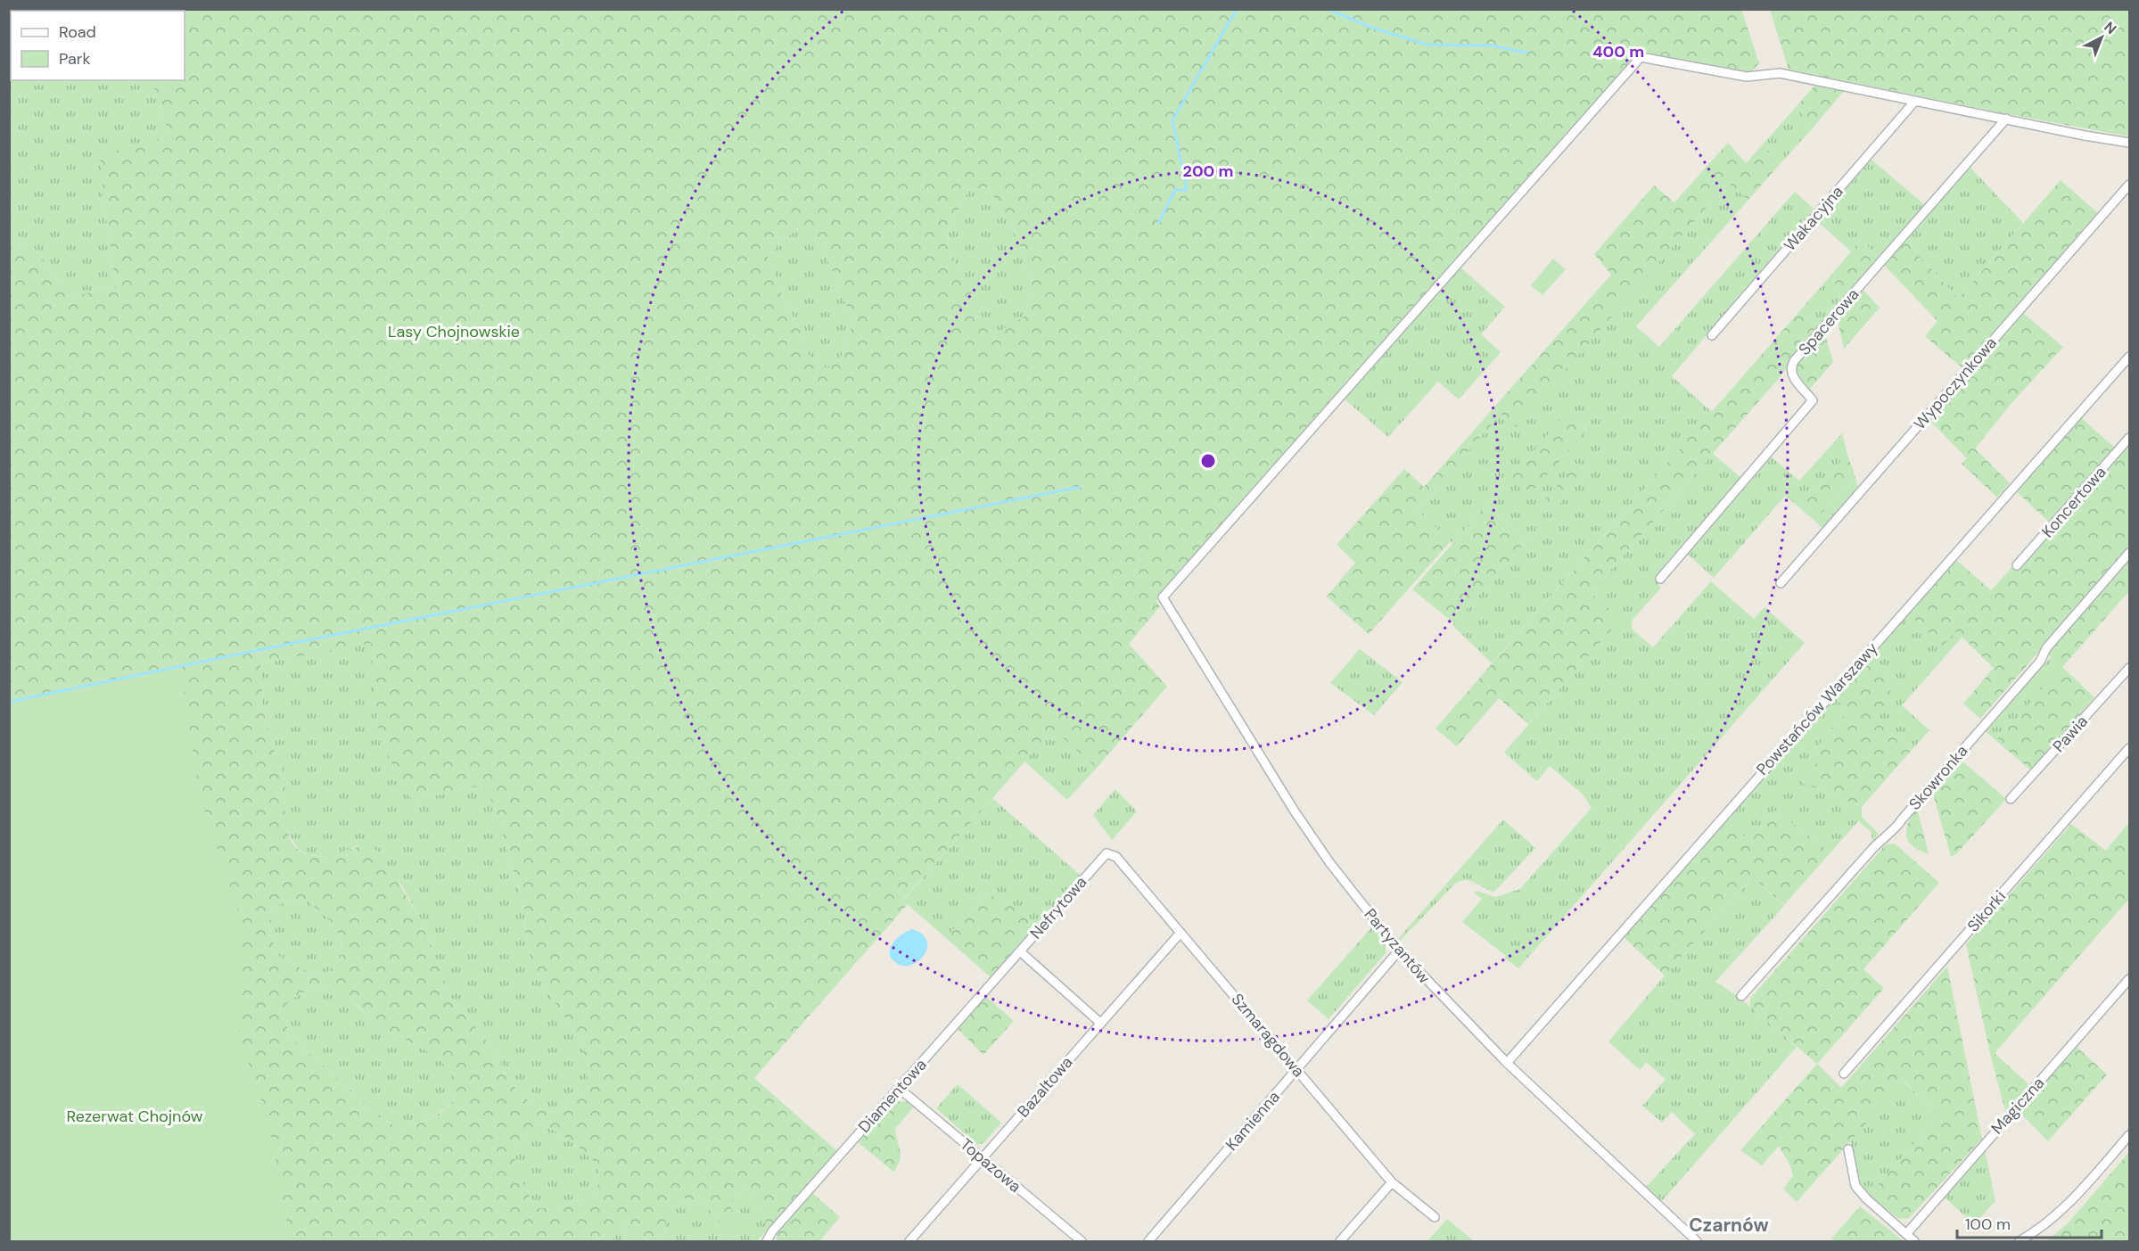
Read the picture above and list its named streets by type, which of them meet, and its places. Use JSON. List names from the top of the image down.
{
  "streets": {
    "street": [
      "Wakacyjna",
      "Spacerowa",
      "Wypoczynkowa",
      "Koncertowa",
      "Powstańców Warszawy",
      "Pawia",
      "Skowronka",
      "Nefrytowa",
      "Sikorki",
      "Partyzantów",
      "Szmaragdowa",
      "Bazaltowa",
      "Diamentowa",
      "Magiczna",
      "Kamienna",
      "Topazowa"
    ]
  },
  "crossings": [
    ["Wakacyjna", "Partyzantów"],
    ["Powstańców Warszawy", "Partyzantów"],
    ["Nefrytowa", "Szmaragdowa"],
    ["Nefrytowa", "Bazaltowa"],
    ["Nefrytowa", "Diamentowa"],
    ["Partyzantów", "Kamienna"],
    ["Szmaragdowa", "Bazaltowa"],
    ["Szmaragdowa", "Kamienna"],
    ["Bazaltowa", "Topazowa"],
    ["Diamentowa", "Topazowa"]
  ],
  "districts": ["Czarnów"],
  "parks": ["Lasy Chojnowskie", "Rezerwat Chojnów"],
  "legend": ["Road", "Park"],
  "scale_bar": "100 m",
  "north": "top right",
  "rings": ["400 m", "200 m"]
}
